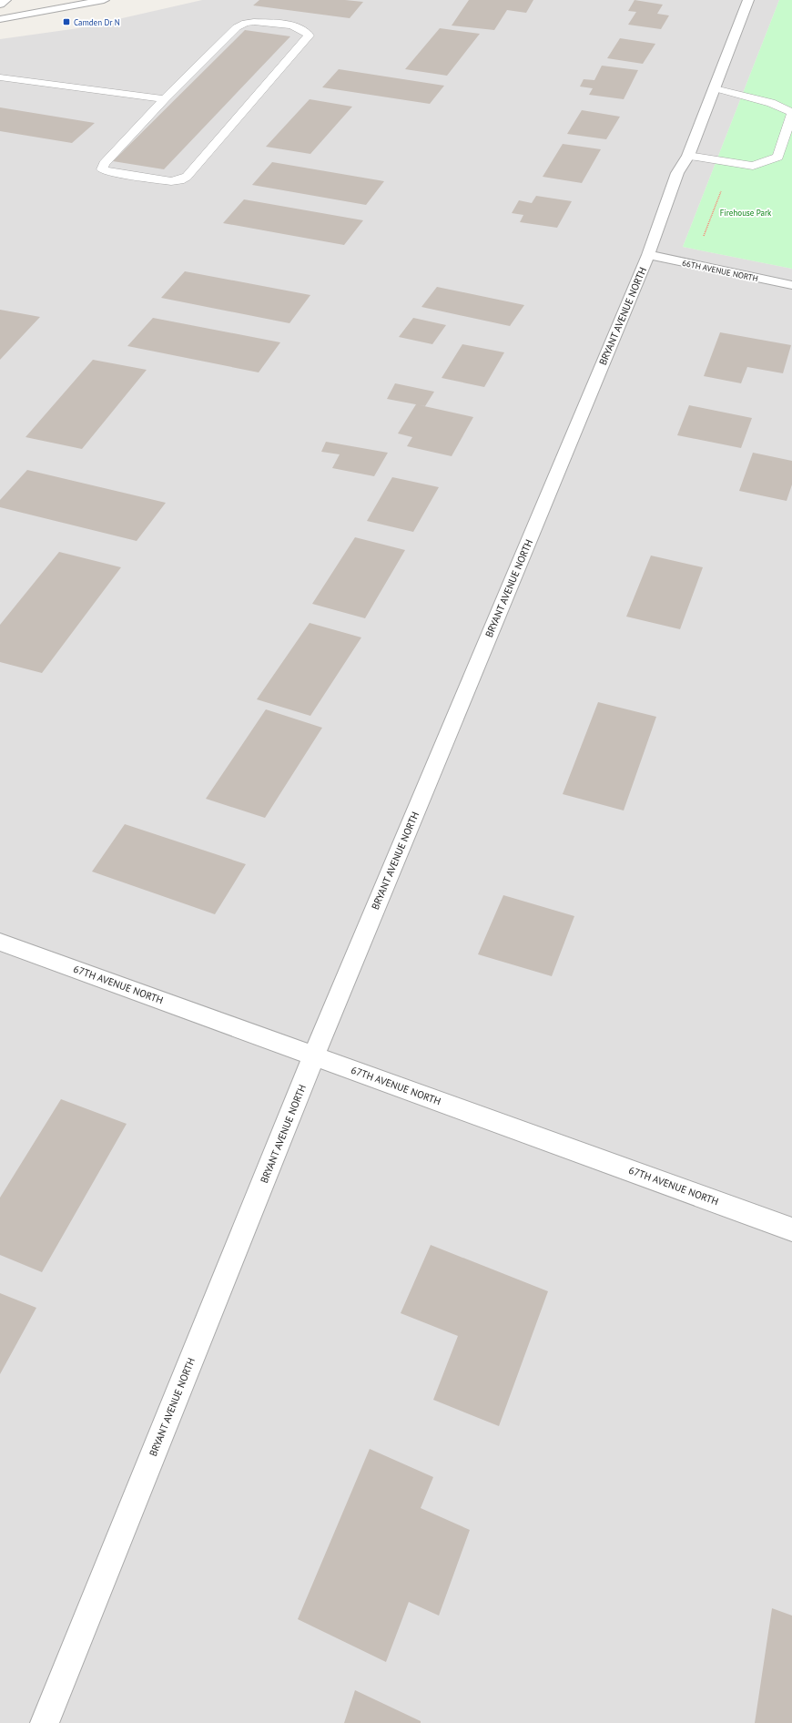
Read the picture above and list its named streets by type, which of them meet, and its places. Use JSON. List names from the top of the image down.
{
  "streets": {
    "street": ["66TH AVENUE NORTH", "BRYANT AVENUE NORTH", "67TH AVENUE NORTH"]
  },
  "crossings": [
    ["66TH AVENUE NORTH", "BRYANT AVENUE NORTH"],
    ["BRYANT AVENUE NORTH", "67TH AVENUE NORTH"]
  ],
  "parks": ["Firehouse Park"],
  "places": {
    "transit": ["Camden Dr N"]
  }
}
